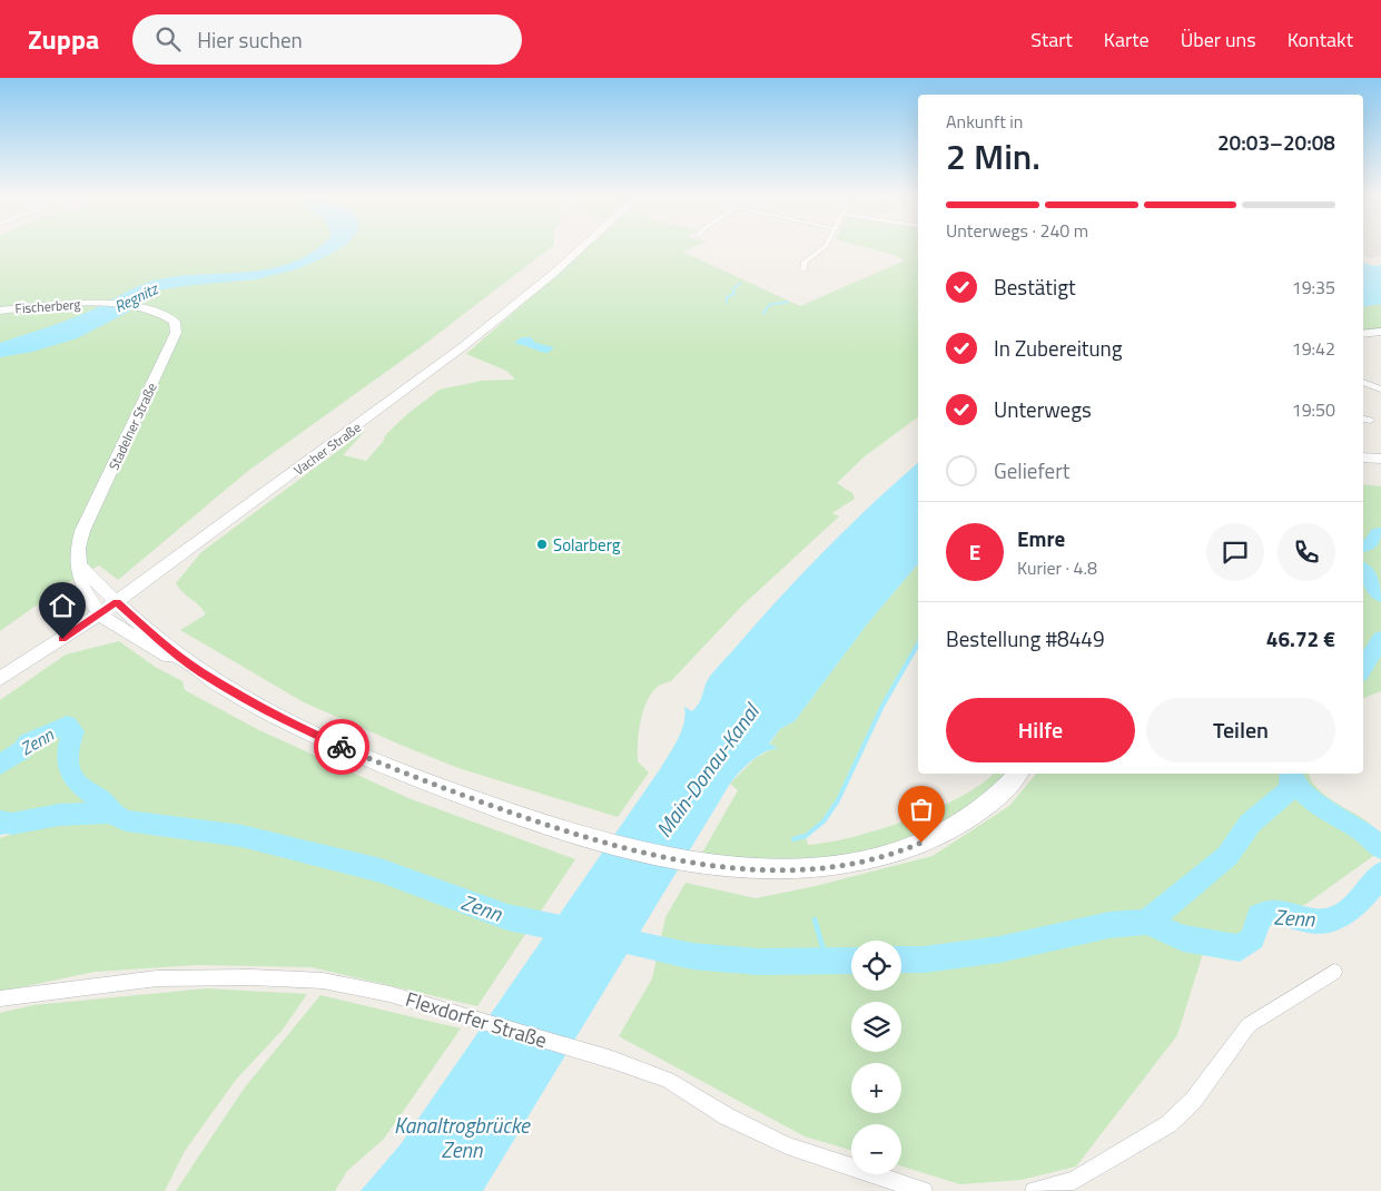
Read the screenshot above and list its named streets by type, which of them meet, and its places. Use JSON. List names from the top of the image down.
{
  "streets": {
    "main road": ["Fischerberg", "Stadelner Straße", "Vacher Straße"],
    "street": ["Flexdorfer Straße"]
  },
  "crossings": [
    ["Fischerberg", "Stadelner Straße"],
    ["Stadelner Straße", "Vacher Straße"]
  ],
  "water": [
    "Regnitz",
    "Zenn",
    "Main-Donau-Kanal",
    "Kanaltrogbrücke Zenn"
  ],
  "places": ["Solarberg"],
  "page": {
    "header": "Zuppa",
    "search": "Hier suchen",
    "nav": [
      "Start",
      "Karte",
      "Über uns",
      "Kontakt"
    ],
    "heading": ["2 Min.", "Ankunft in", "20:03–20:08"],
    "panel": [
      "Emre",
      "Kurier · 4.8",
      "Bestellung #8449",
      "46.72 €"
    ],
    "bar": "Unterwegs · 240 m",
    "list": [
      ["Bestätigt", "19:35"],
      ["In Zubereitung", "19:42"],
      ["Unterwegs", "19:50"],
      "Geliefert"
    ],
    "round": "E",
    "buttons": ["Hilfe", "Teilen"],
    "map_buttons": ["+", "−"]
  }
}
